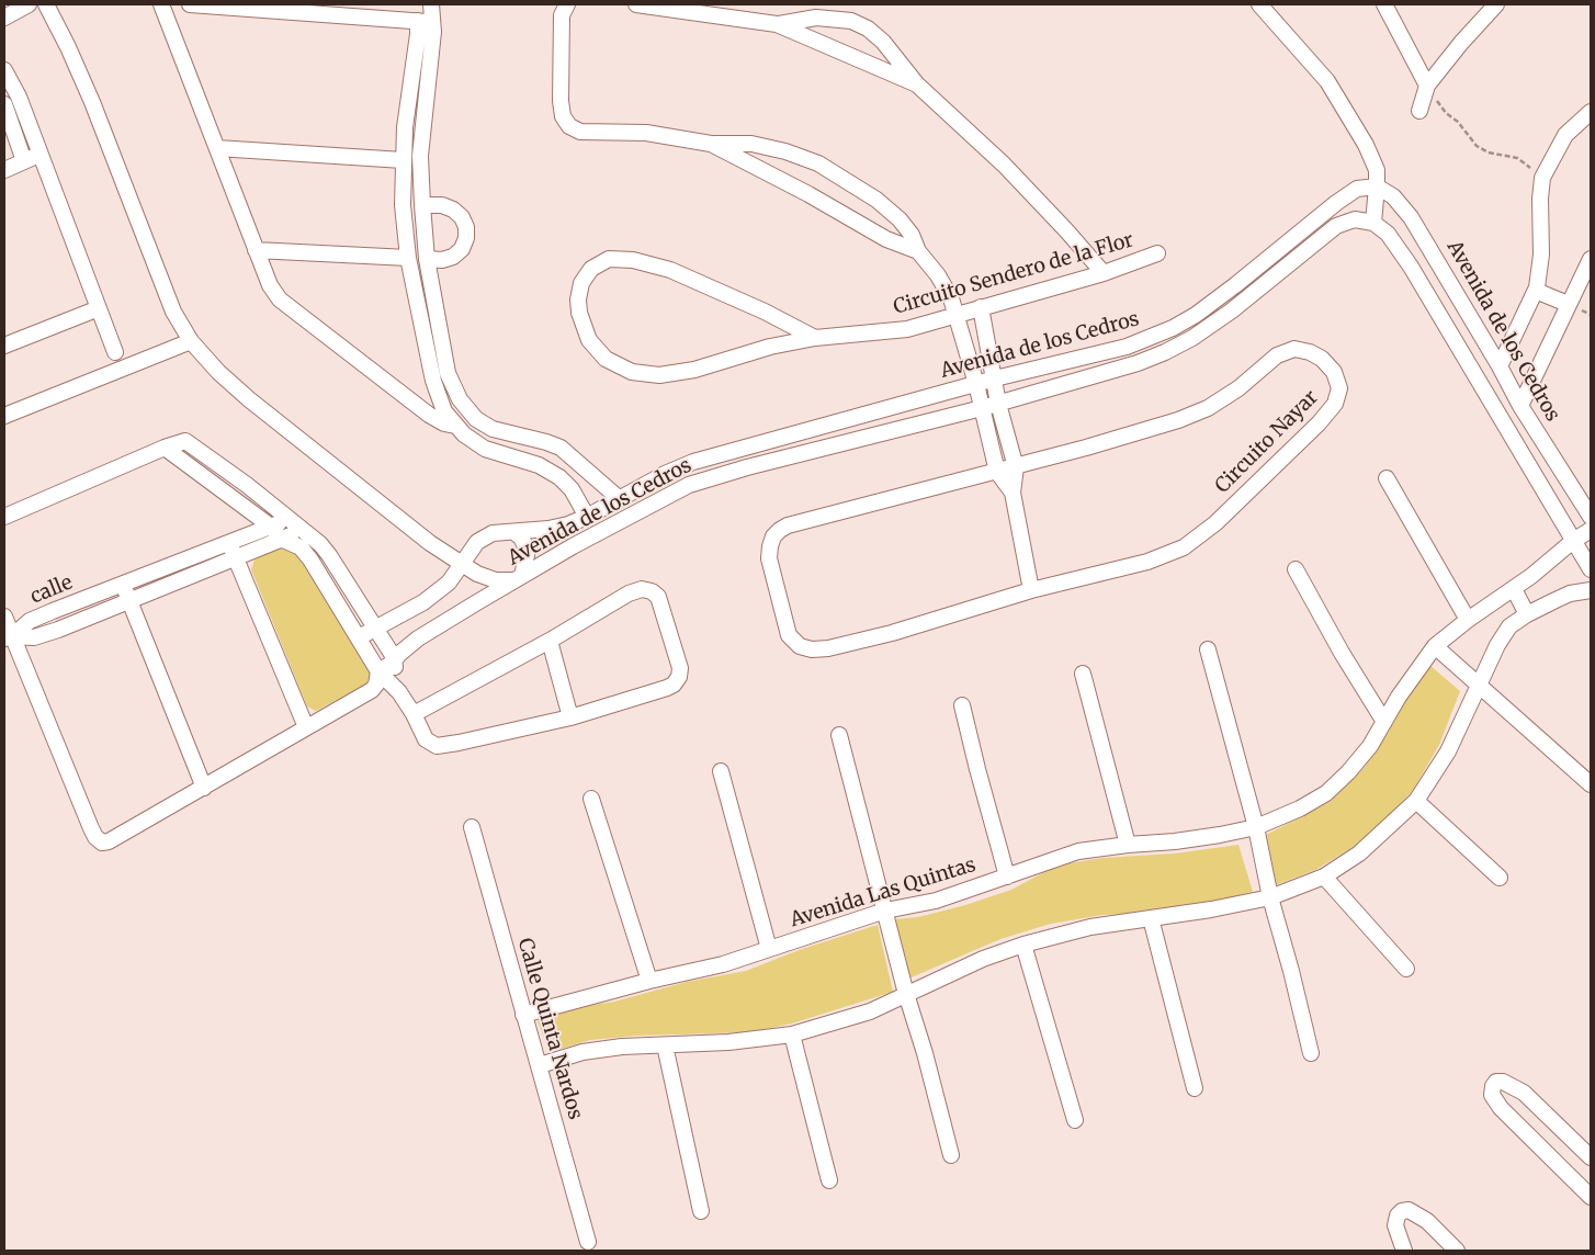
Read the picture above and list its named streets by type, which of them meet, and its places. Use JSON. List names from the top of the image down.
{
  "streets": {
    "street": [
      "Circuito Sendero de la Flor",
      "Avenida de los Cedros",
      "Circuito Nayar",
      "calle",
      "Avenida Las Quintas",
      "Calle Quinta Nardos"
    ]
  },
  "crossings": [
    ["Avenida Las Quintas", "Calle Quinta Nardos"]
  ]
}
